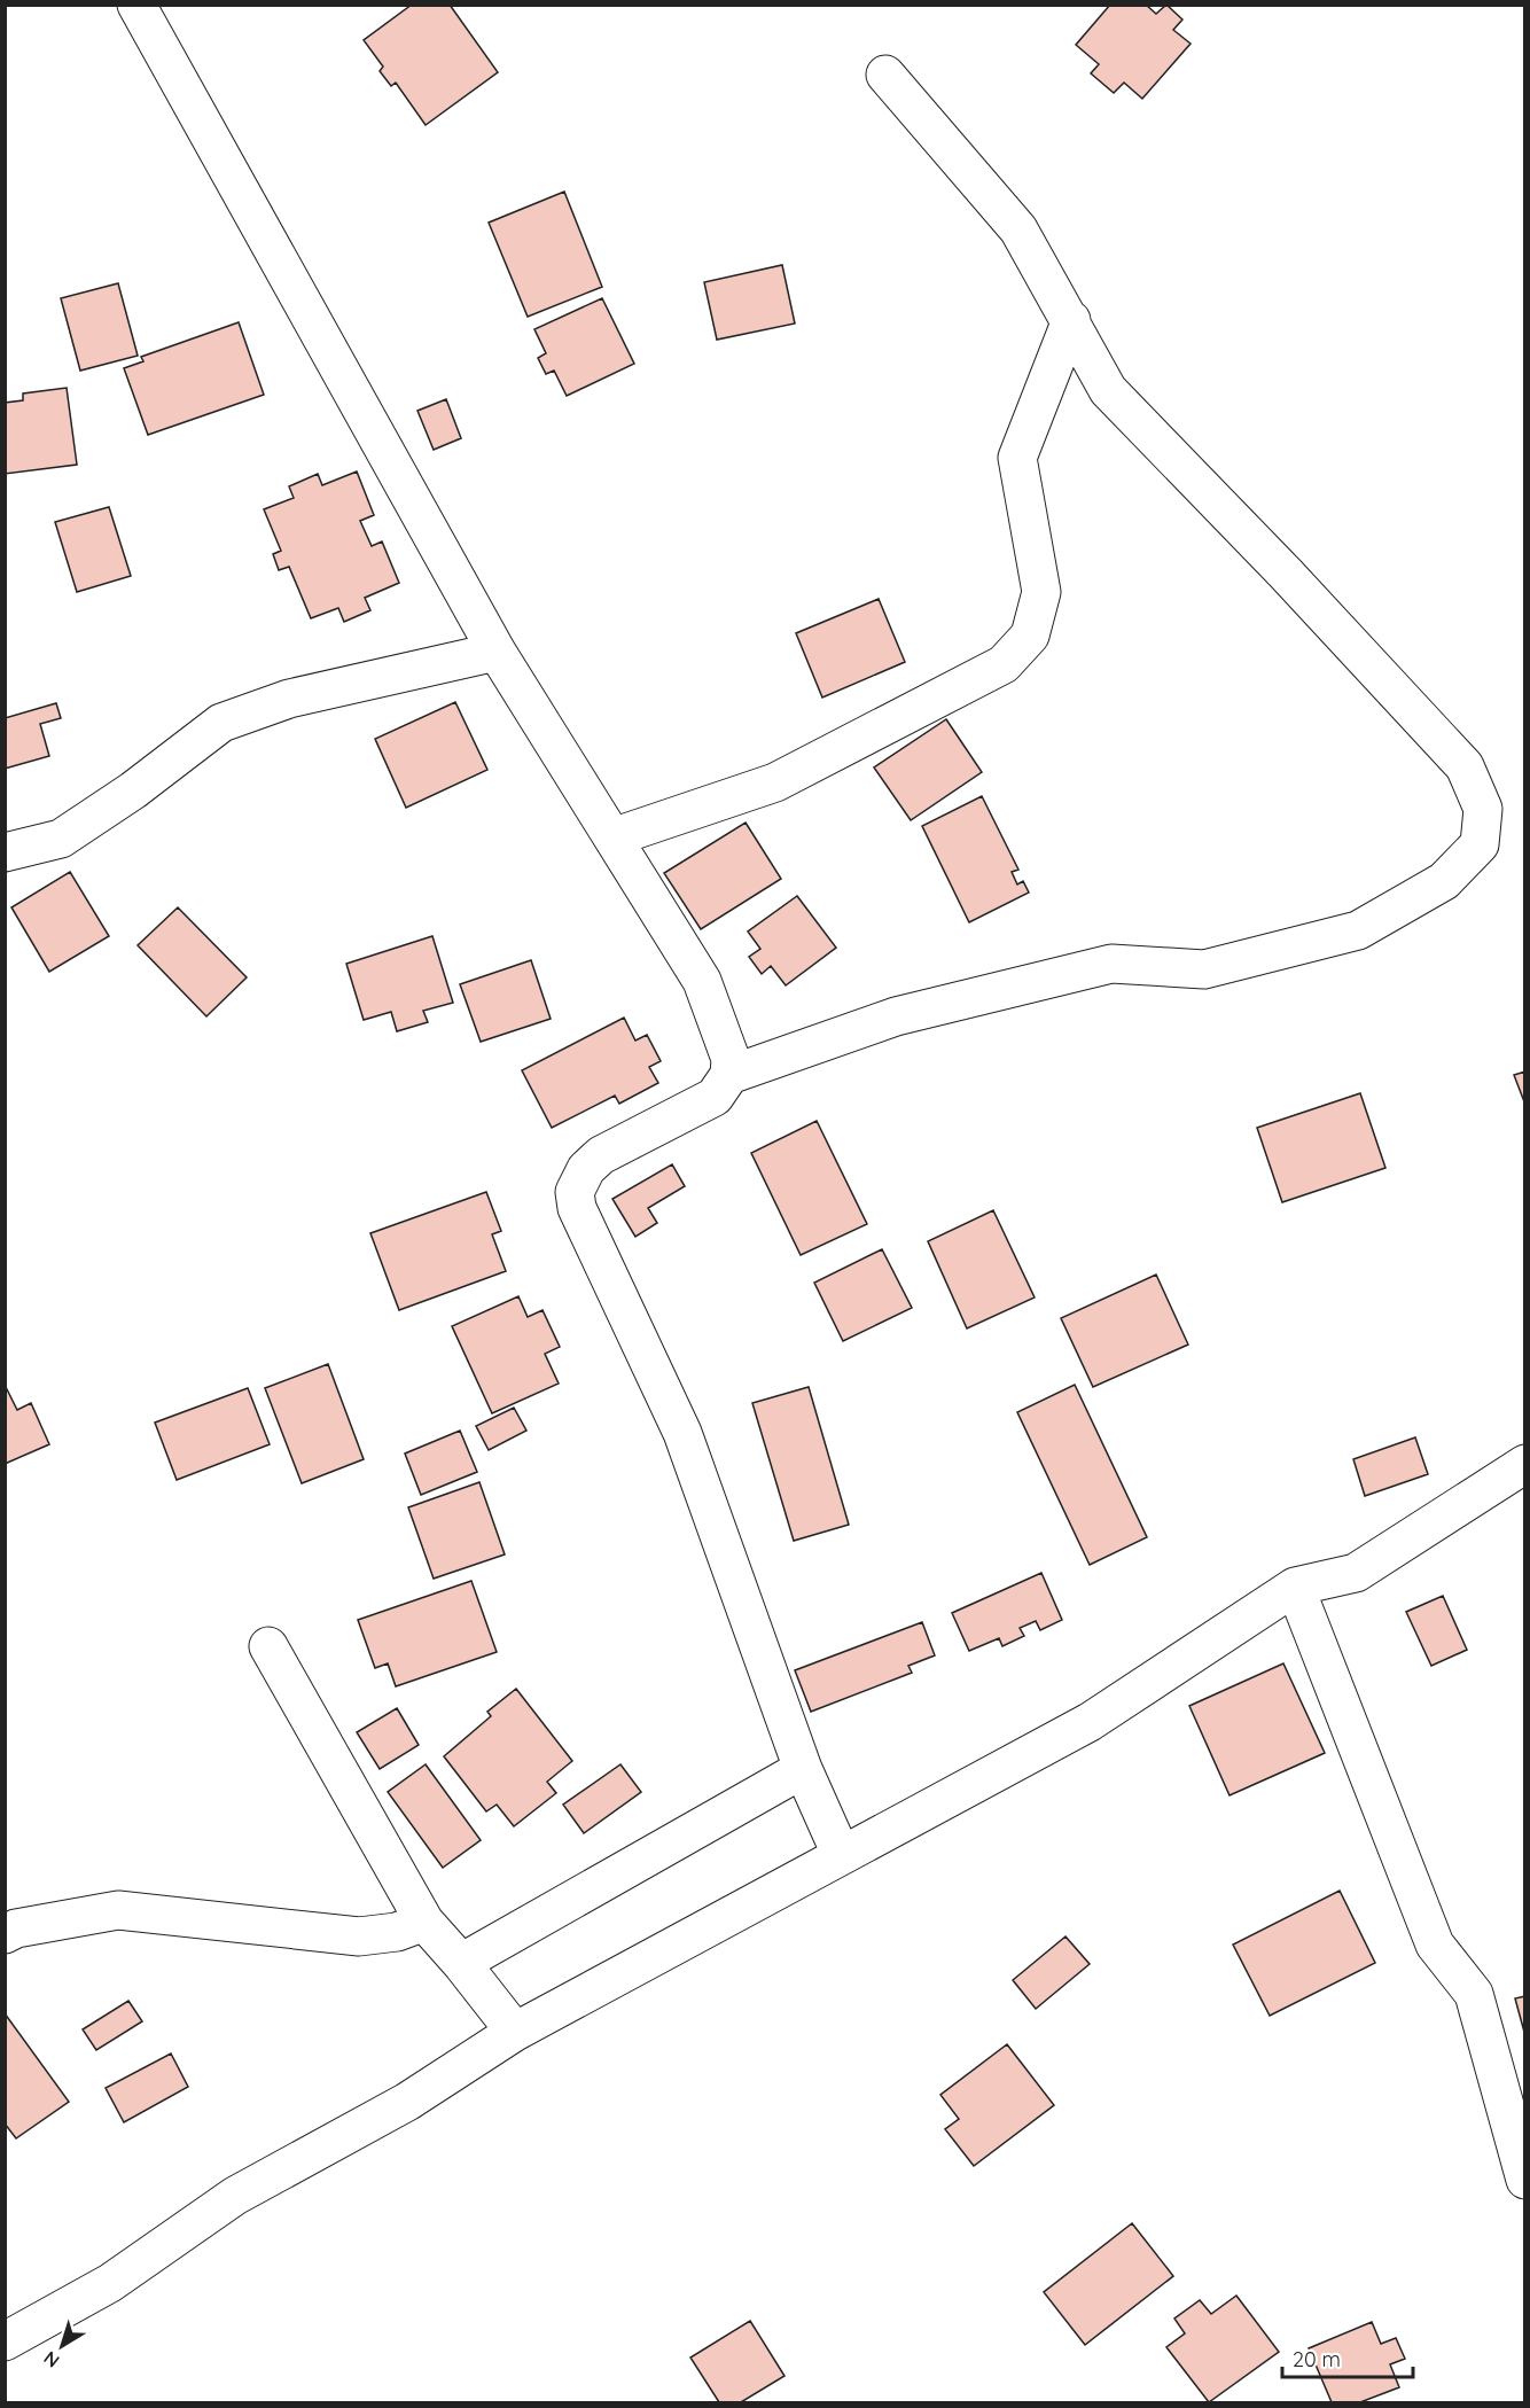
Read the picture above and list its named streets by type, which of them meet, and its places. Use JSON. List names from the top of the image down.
{
  "scale_bar": "20 m",
  "north": "bottom left"
}
